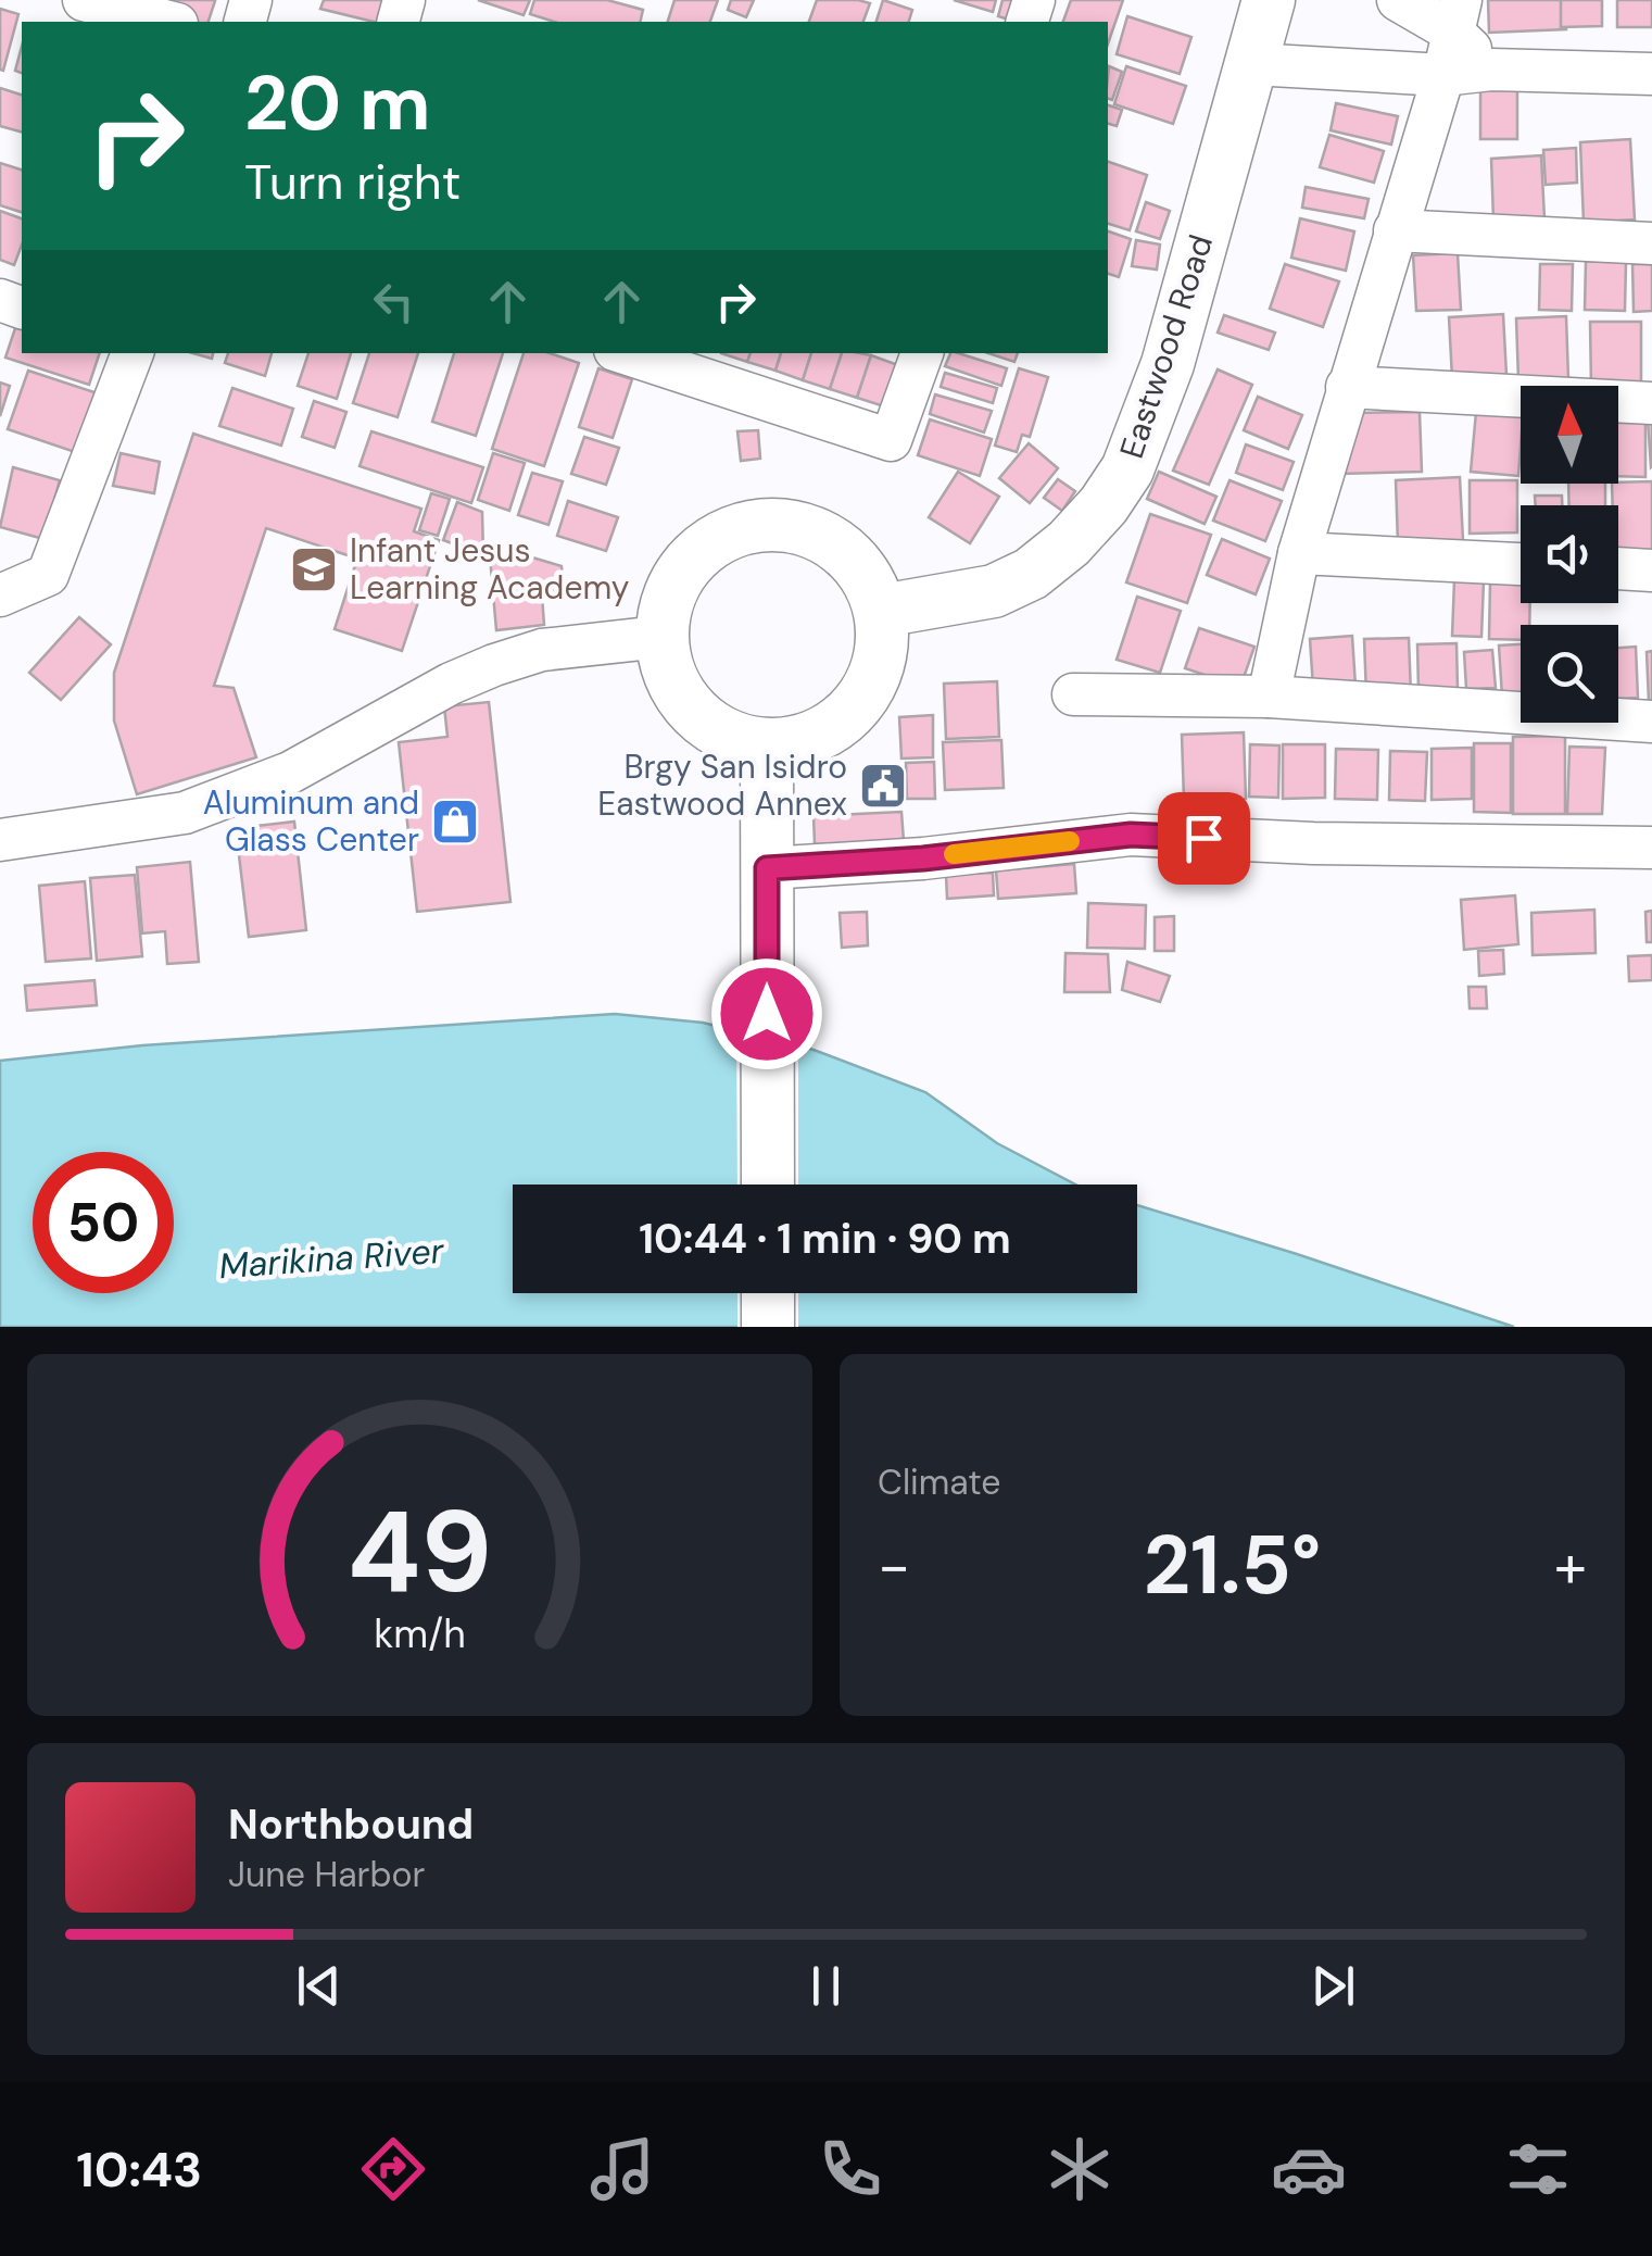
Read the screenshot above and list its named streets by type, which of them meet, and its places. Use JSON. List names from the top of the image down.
{
  "streets": {
    "main road": ["Eastwood Road"]
  },
  "water": ["Marikina River"],
  "places": {
    "school or university": ["Infant Jesus Learning Academy"],
    "public building": ["Brgy San Isidro Eastwood Annex"],
    "shop": ["Aluminum and Glass Center"]
  },
  "north": "top",
  "page": {
    "turn": ["20 m", "Turn right"],
    "limit": "50",
    "trip": "10:44 · 1 min · 90 m",
    "tile": "Climate",
    "heat": ["−", "21.5°", "+"],
    "song": ["Northbound", "June Harbor"],
    "tabs": "10:43",
    "gauge": ["49", "km/h"]
  }
}
